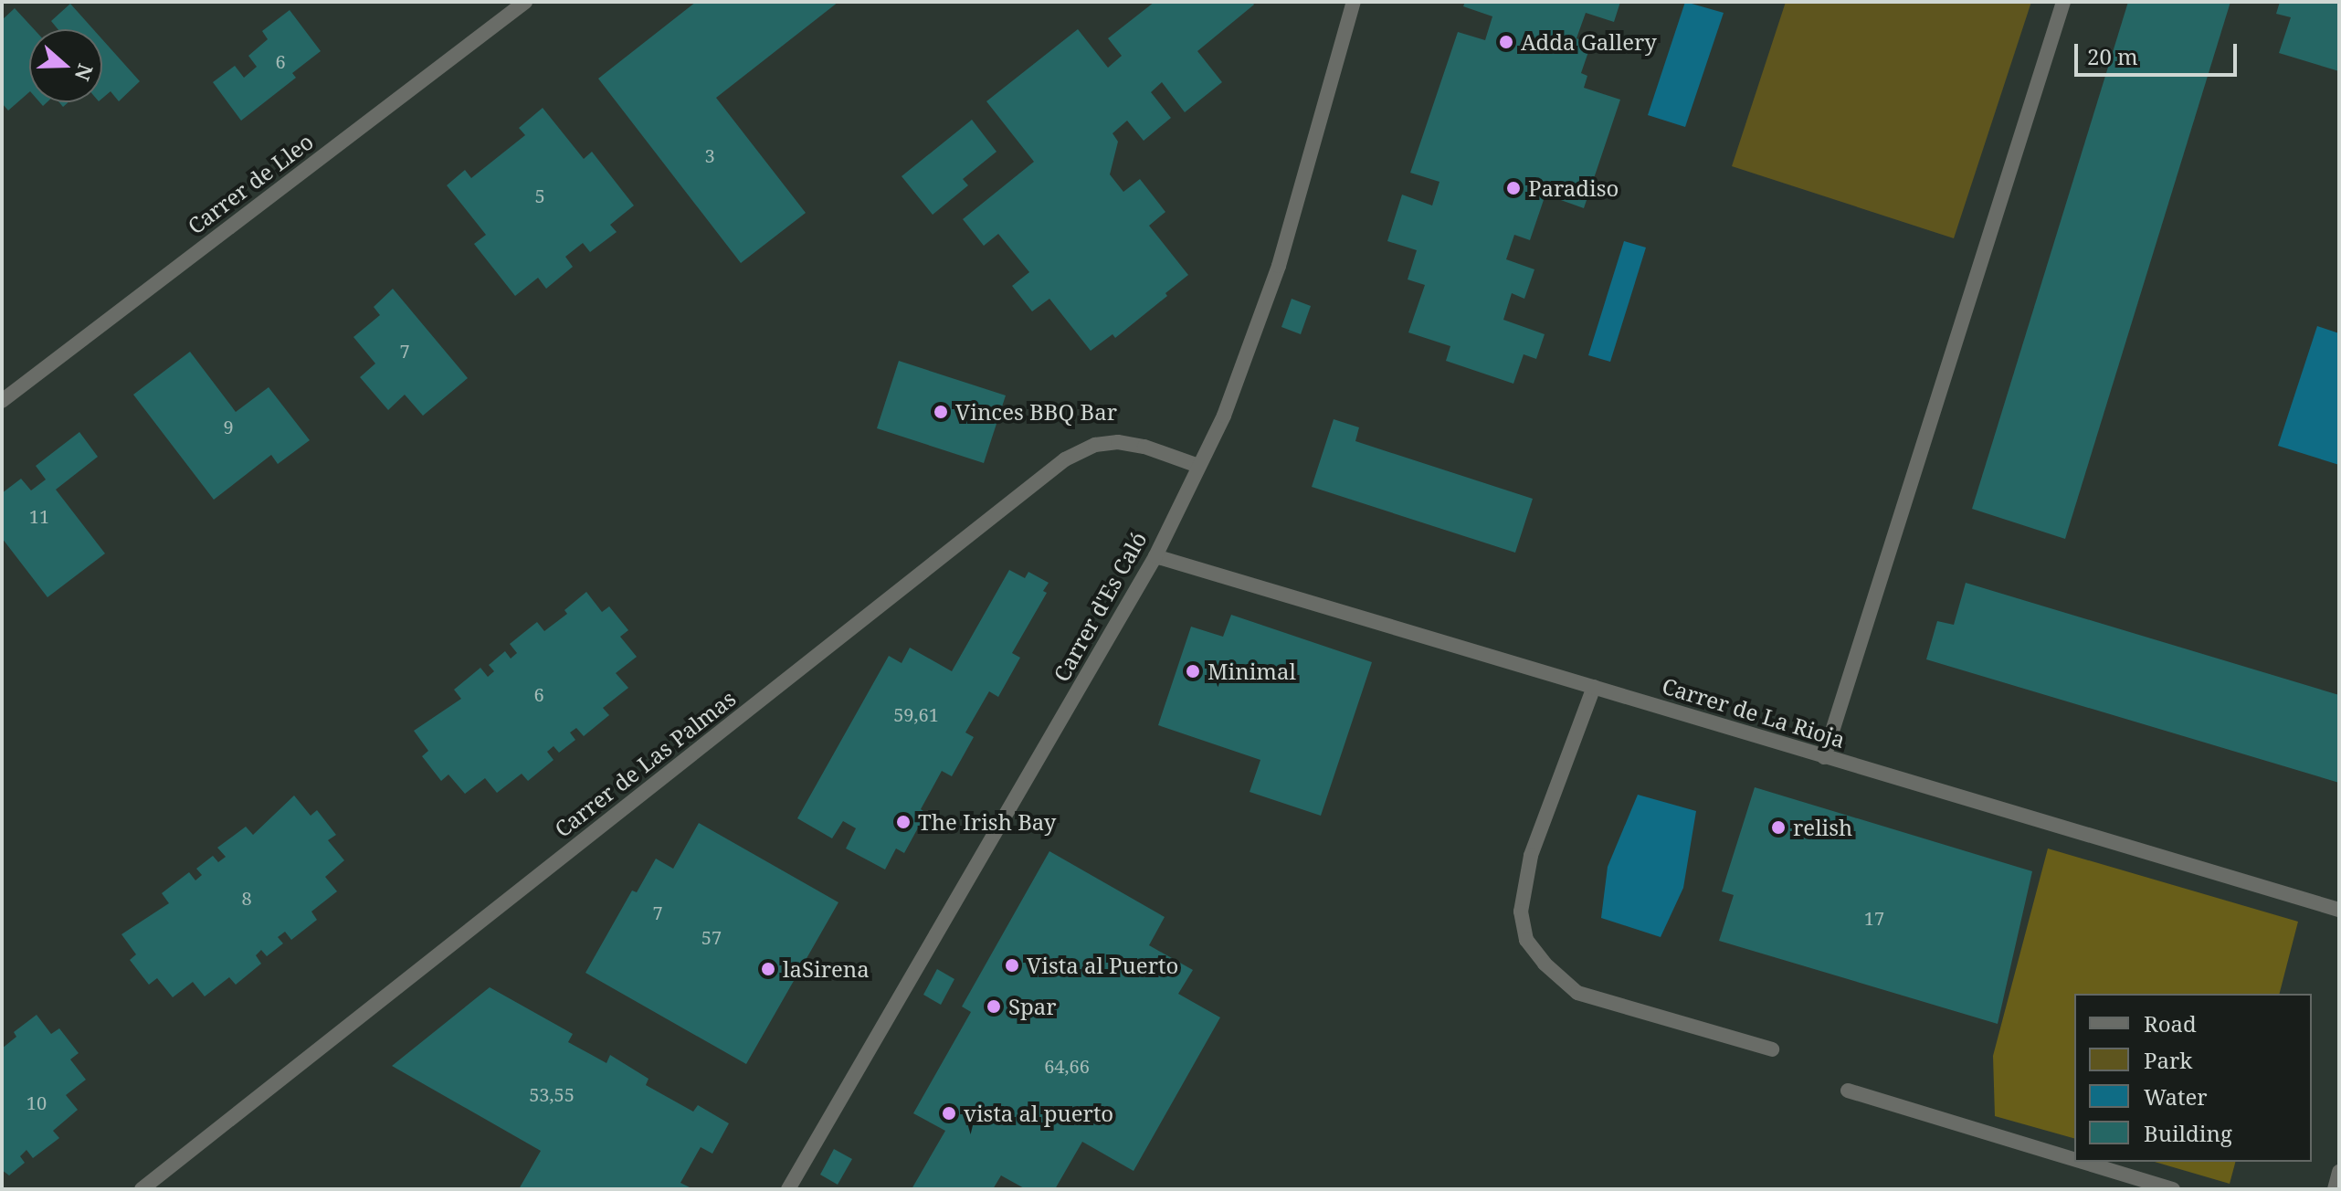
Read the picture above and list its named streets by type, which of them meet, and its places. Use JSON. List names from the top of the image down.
{
  "streets": {
    "street": [
      "Carrer de Lleo",
      "Carrer d'Es Caló",
      "Carrer de La Rioja",
      "Carrer de Las Palmas"
    ]
  },
  "crossings": [
    ["Carrer d'Es Caló", "Carrer de La Rioja"],
    ["Carrer d'Es Caló", "Carrer de Las Palmas"]
  ],
  "places": [
    "Adda Gallery",
    "Paradiso",
    "Vinces BBQ Bar",
    "Minimal",
    "The Irish Bay",
    "relish",
    "Vista al Puerto",
    "laSirena",
    "Spar",
    "vista al puerto"
  ],
  "house_numbers": [
    "6",
    "3",
    "5",
    "7",
    "9",
    "11",
    "6",
    "59,61",
    "8",
    "7",
    "17",
    "57",
    "64,66",
    "53,55",
    "10"
  ],
  "legend": [
    "Road",
    "Park",
    "Water",
    "Building"
  ],
  "scale_bar": "20 m",
  "north": "right"
}
